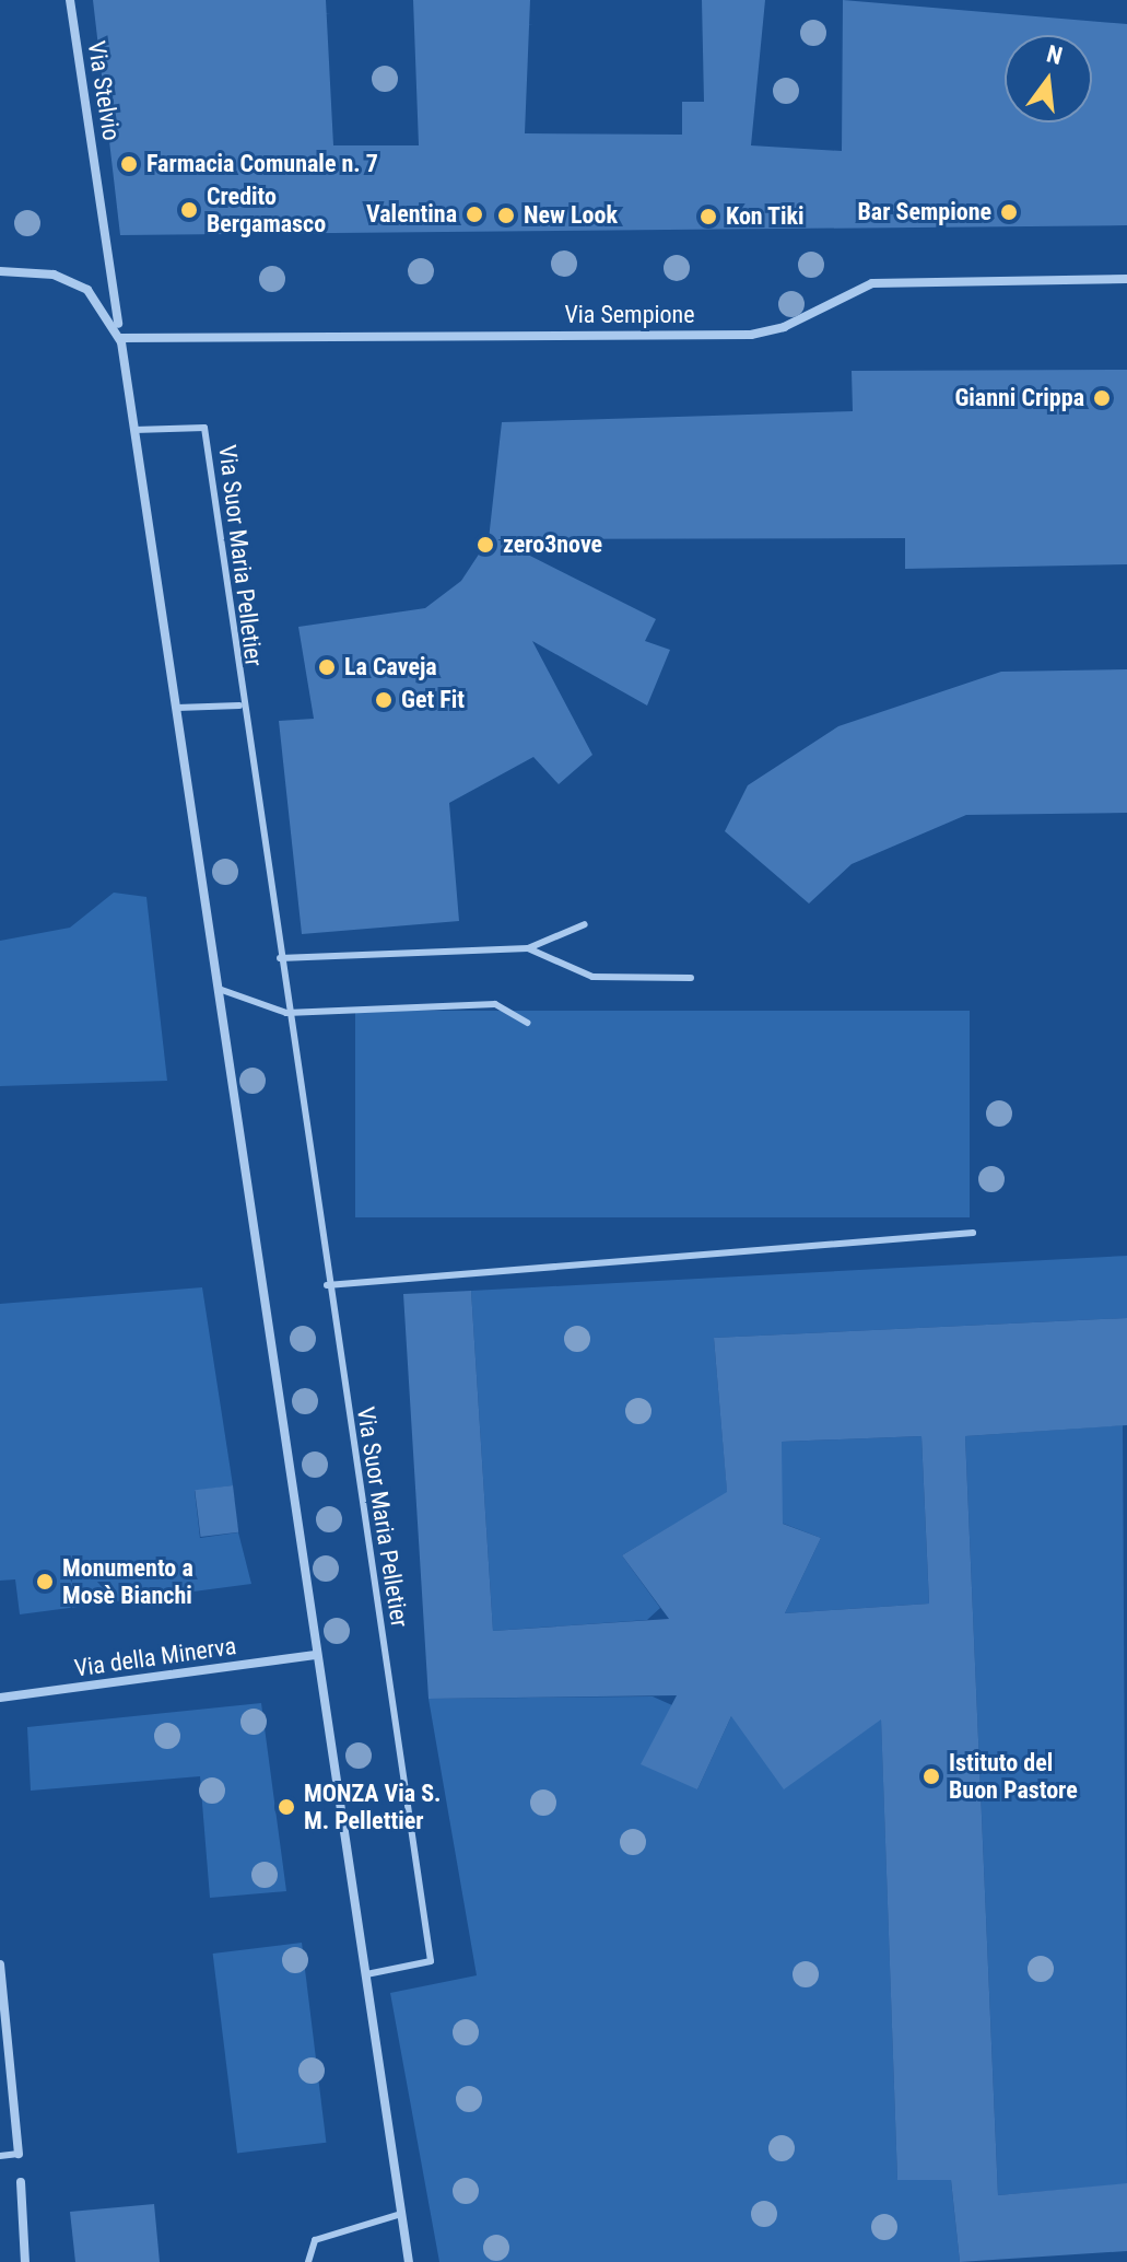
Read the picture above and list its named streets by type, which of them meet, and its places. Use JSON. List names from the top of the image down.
{
  "streets": {
    "street": ["Via Stelvio", "Via Sempione", "Via della Minerva"],
    "lane": ["Via Suor Maria Pelletier"]
  },
  "crossings": [
    ["Via Stelvio", "Via Sempione"]
  ],
  "places": [
    "Farmacia Comunale n. 7",
    "Credito Bergamasco",
    "Bar Sempione",
    "Valentina",
    "New Look",
    "Kon Tiki",
    "Gianni Crippa",
    "zero3nove",
    "La Caveja",
    "Get Fit",
    "Monumento a Mosè Bianchi",
    "Istituto del Buon Pastore",
    "MONZA Via S. M. Pellettier"
  ],
  "north": "top"
}
